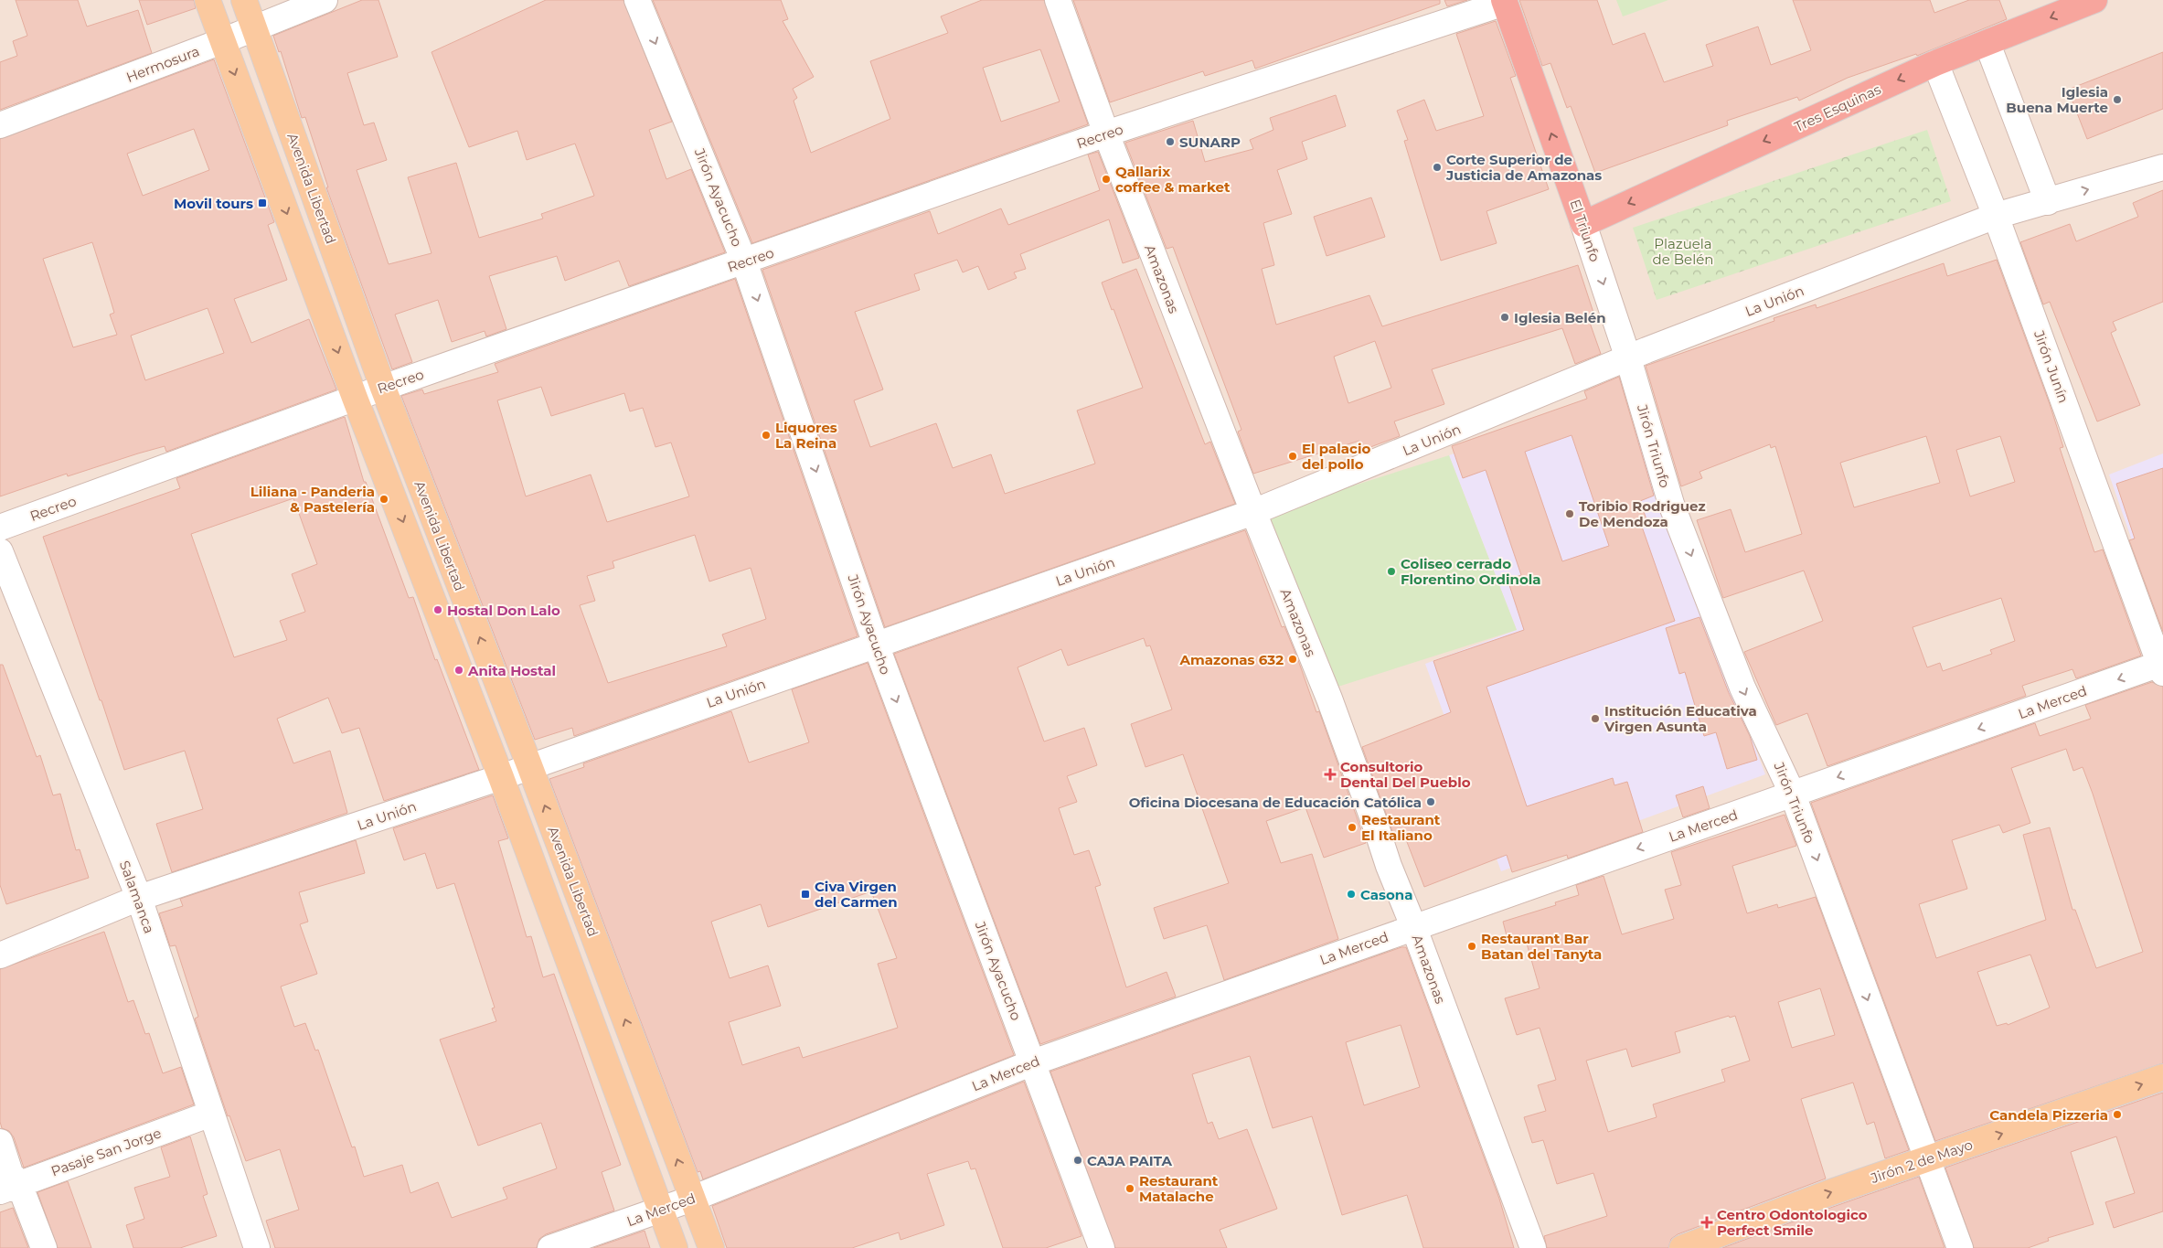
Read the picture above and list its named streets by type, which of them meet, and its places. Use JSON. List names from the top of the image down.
{
  "streets": {
    "highway": ["Tres Esquinas", "El Triunfo"],
    "main road": ["Avenida Libertad", "Jirón 2 de Mayo"],
    "street": [
      "Hermosura",
      "Recreo",
      "Jirón Ayacucho",
      "Amazonas",
      "La Unión",
      "Jirón Junín",
      "Jirón Triunfo",
      "La Merced",
      "Salamanca",
      "Pasaje San Jorge"
    ]
  },
  "crossings": [
    ["Hermosura", "Avenida Libertad"],
    ["Tres Esquinas", "El Triunfo"],
    ["Tres Esquinas", "Jirón Junín"],
    ["Recreo", "Avenida Libertad"],
    ["Recreo", "Jirón Ayacucho"],
    ["Recreo", "El Triunfo"],
    ["Recreo", "Amazonas"],
    ["Avenida Libertad", "La Unión"],
    ["Avenida Libertad", "La Merced"],
    ["Jirón Ayacucho", "La Unión"],
    ["Jirón Ayacucho", "La Merced"],
    ["El Triunfo", "La Unión"],
    ["El Triunfo", "Jirón Triunfo"],
    ["Amazonas", "La Unión"],
    ["Amazonas", "La Merced"],
    ["La Unión", "Jirón Junín"],
    ["La Unión", "Jirón Triunfo"],
    ["La Unión", "Salamanca"],
    ["Jirón Junín", "La Merced"],
    ["Jirón Triunfo", "La Merced"],
    ["Jirón Triunfo", "Jirón 2 de Mayo"],
    ["Salamanca", "Pasaje San Jorge"]
  ],
  "one_way": [
    "Tres Esquinas",
    "Jirón Ayacucho",
    "Jirón Triunfo",
    "La Merced",
    "Jirón 2 de Mayo"
  ],
  "parks": ["Plazuela de Belén"],
  "places": {
    "other": [
      "Iglesia Buena Muerte",
      "SUNARP",
      "Corte Superior de Justicia de Amazonas",
      "Qallarix coffee & market",
      "Iglesia Belén",
      "Liquores La Reina",
      "El palacio del pollo",
      "Liliana - Panderia & Pastelería",
      "Toribio Rodriguez De Mendoza",
      "Coliseo cerrado Florentino Ordinola",
      "Hostal Don Lalo",
      "Amazonas 632",
      "Anita Hostal",
      "Institución Educativa Virgen Asunta",
      "Oficina Diocesana de Educación Católica",
      "Restaurant El Italiano",
      "Casona",
      "Restaurant Bar Batan del Tanyta",
      "Candela Pizzeria",
      "CAJA PAITA",
      "Restaurant Matalache"
    ],
    "transit": ["Movil tours", "Civa Virgen del Carmen"],
    "health": ["Consultorio Dental Del Pueblo", "Centro Odontologico Perfect Smile"]
  }
}
